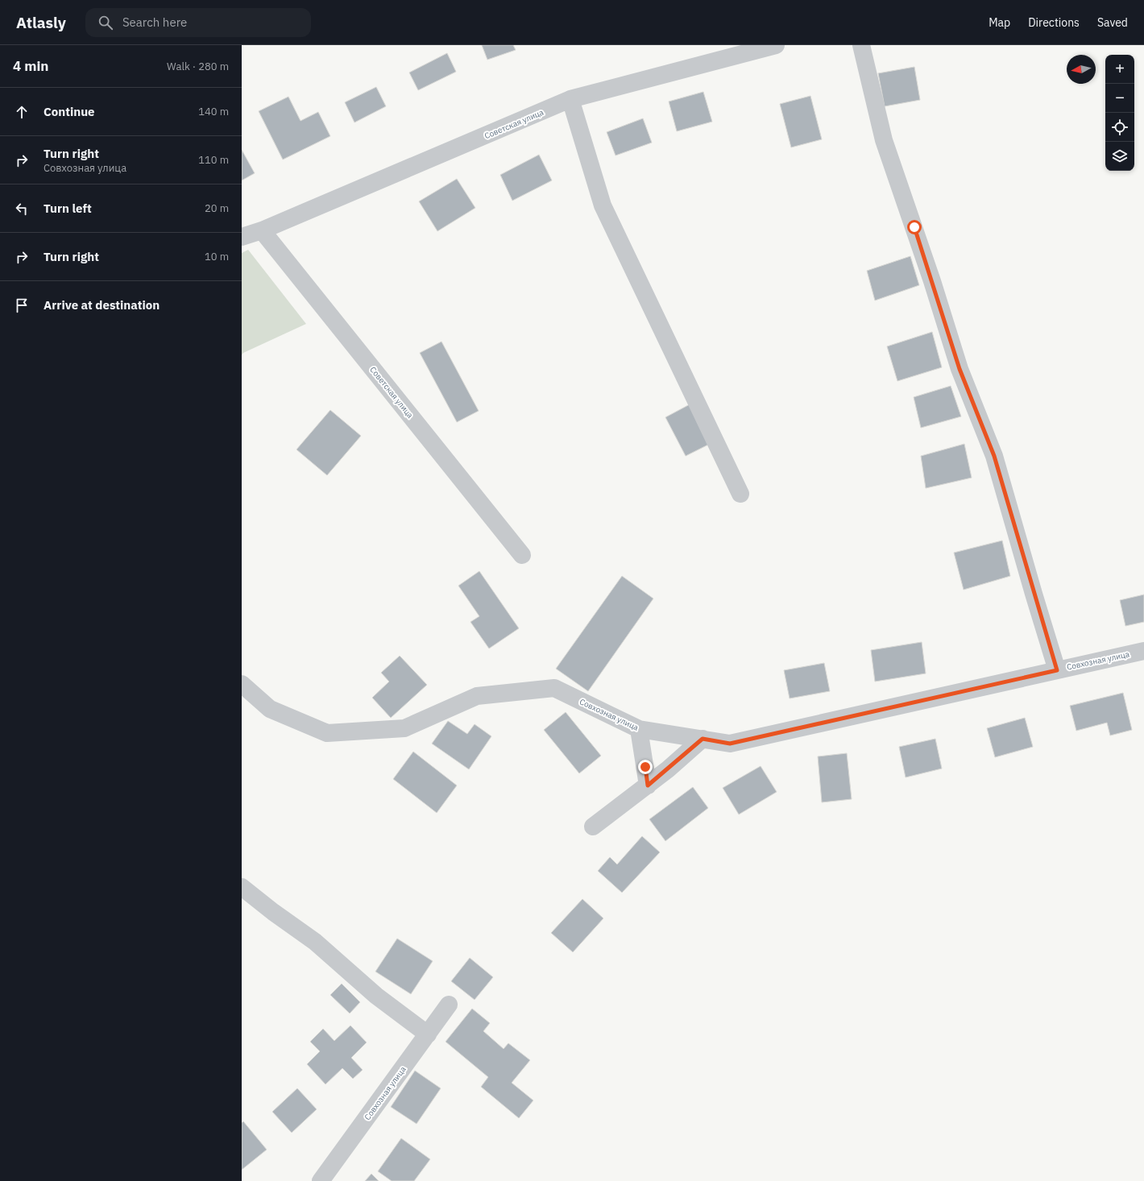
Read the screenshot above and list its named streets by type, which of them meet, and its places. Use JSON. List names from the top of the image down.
{
  "streets": {
    "street": ["Советская улица", "Совхозная улица"]
  },
  "north": "left",
  "page": {
    "header": "Atlasly",
    "search": "Search here",
    "nav": ["Map", "Directions", "Saved"],
    "heading": ["4 min", "Walk · 280 m"],
    "map_buttons": ["+", "−"],
    "list": [
      ["Continue", "140 m"],
      ["Turn right", "Совхозная улица", "110 m"],
      ["Turn left", "20 m"],
      ["Turn right", "10 m"],
      "Arrive at destination"
    ]
  }
}
